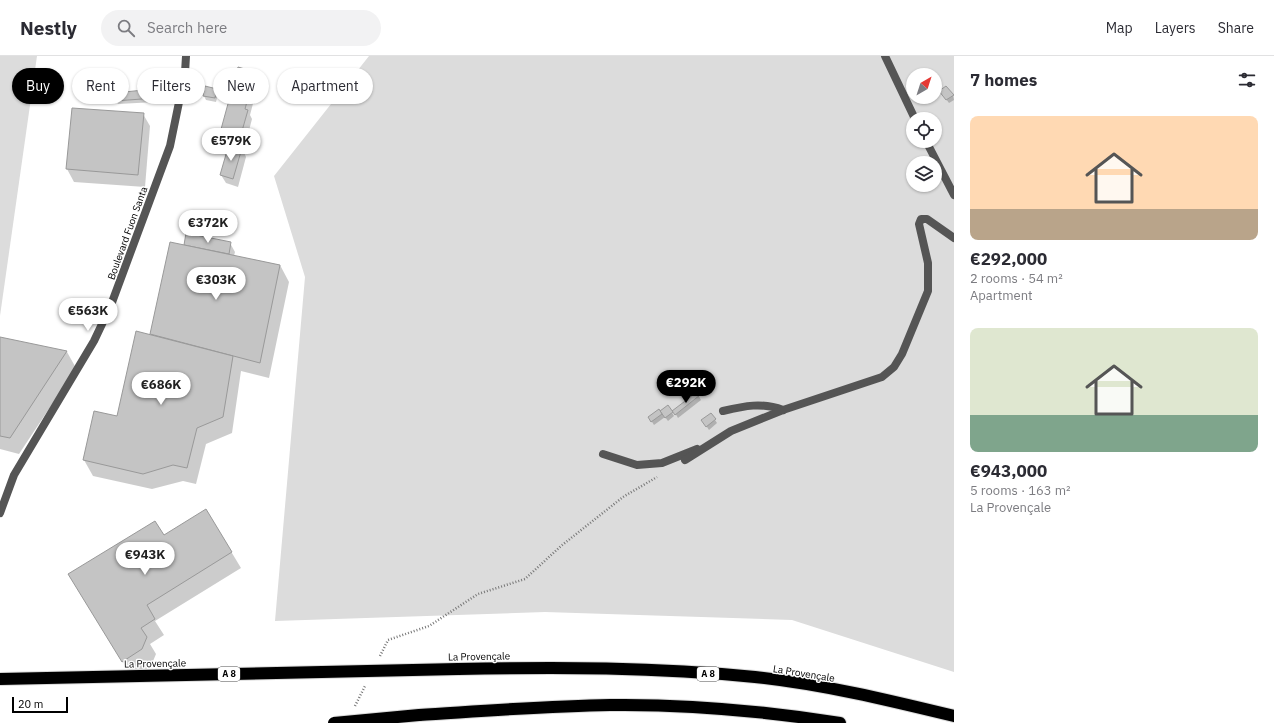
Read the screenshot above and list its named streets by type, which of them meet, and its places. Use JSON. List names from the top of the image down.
{
  "streets": {
    "highway": ["La Provençale", "A 8"],
    "street": ["Boulevard Fuon Santa"]
  },
  "scale_bar": "20 m",
  "north": "top right",
  "page": {
    "header": "Nestly",
    "search": "Search here",
    "nav": ["Map", "Layers", "Share"],
    "heading": "7 homes",
    "chip": [
      "Buy",
      "Rent",
      "Filters",
      "New",
      "Apartment"
    ],
    "list": [
      {
        "name": "€292,000",
        "note": "2 rooms · 54 m² · Apartment"
      },
      {
        "name": "€943,000",
        "note": "5 rooms · 163 m² · La Provençale"
      }
    ],
    "price": [
      "€579K",
      "€372K",
      "€303K",
      "€563K",
      "€292K",
      "€686K",
      "€943K"
    ],
    "scale": "20 m"
  }
}
